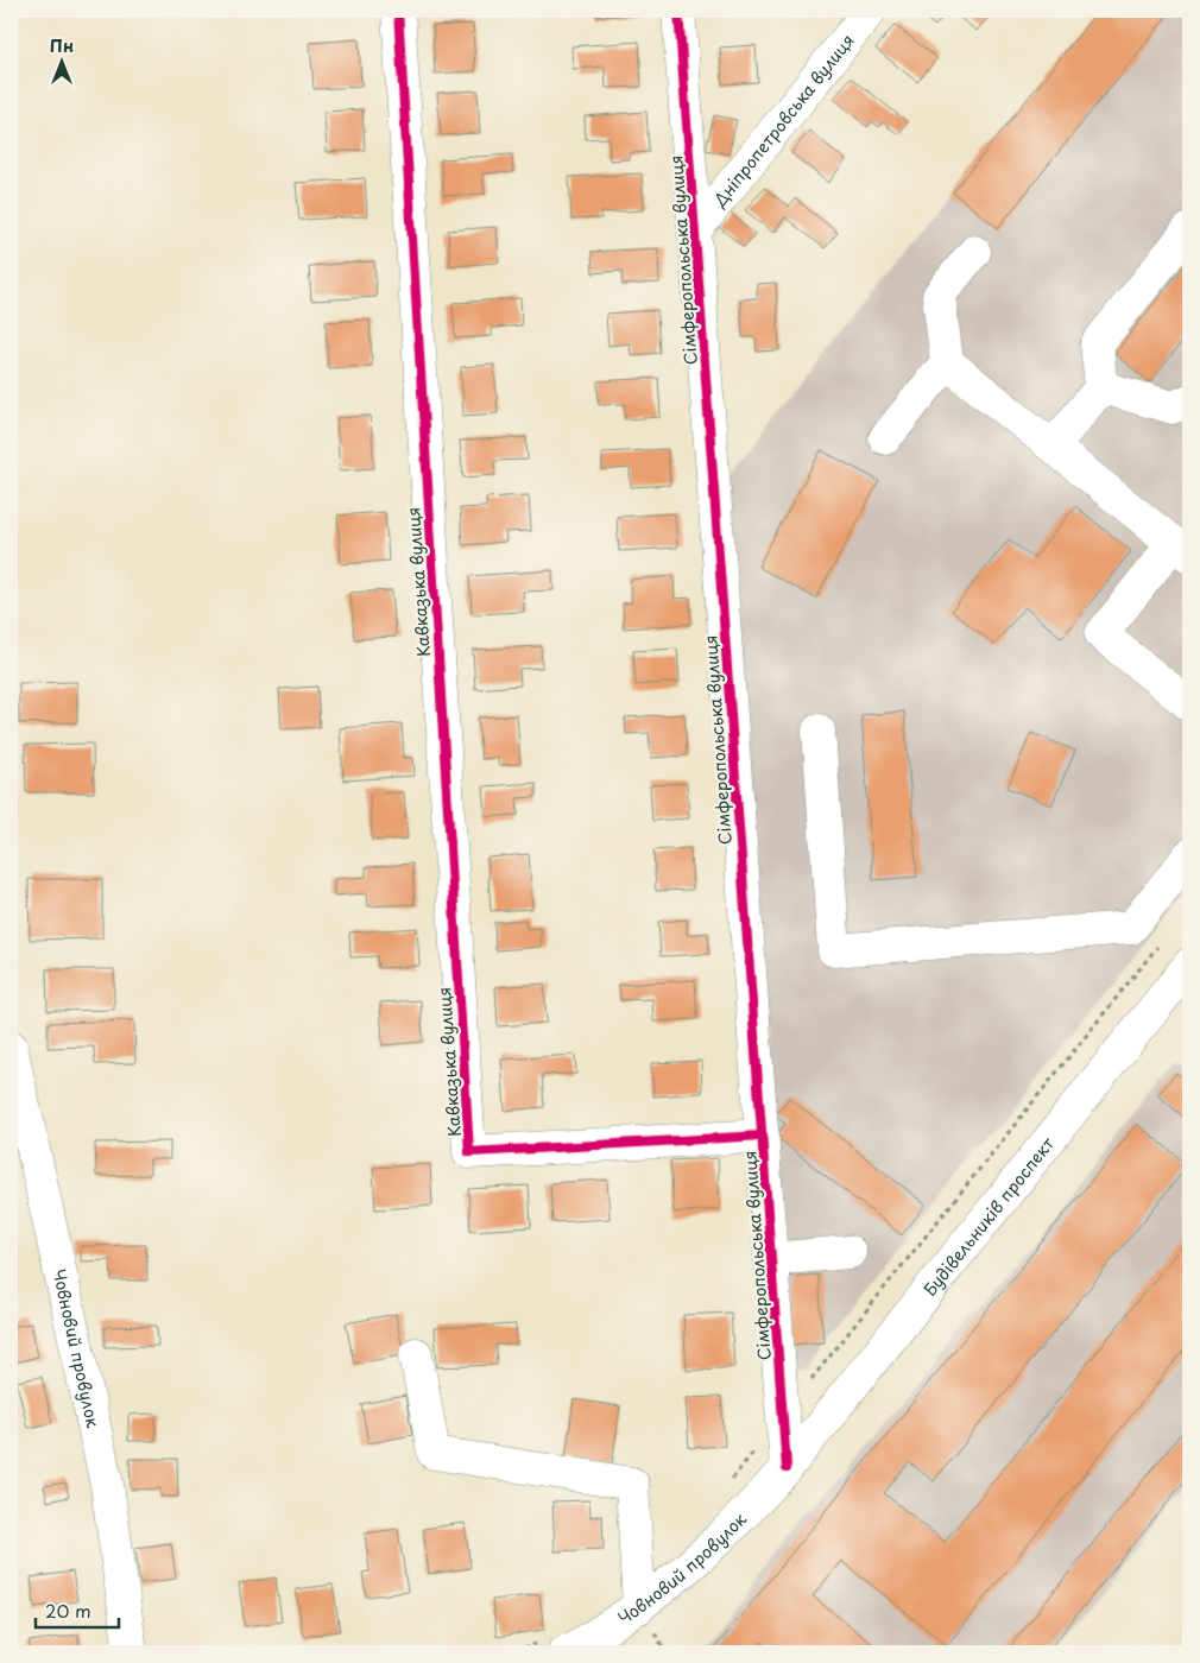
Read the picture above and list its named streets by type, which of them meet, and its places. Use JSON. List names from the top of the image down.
{
  "streets": {
    "street": [
      "Дніпропетровська вулиця",
      "Сімферопольська вулиця",
      "Кавказька вулиця",
      "Будівельників проспект",
      "Човновий провулок"
    ]
  },
  "crossings": [
    ["Дніпропетровська вулиця", "Сімферопольська вулиця"],
    ["Сімферопольська вулиця", "Кавказька вулиця"],
    ["Сімферопольська вулиця", "Будівельників проспект"],
    ["Сімферопольська вулиця", "Човновий провулок"],
    ["Будівельників проспект", "Човновий провулок"]
  ],
  "scale_bar": "20 m",
  "north": "top"
}
